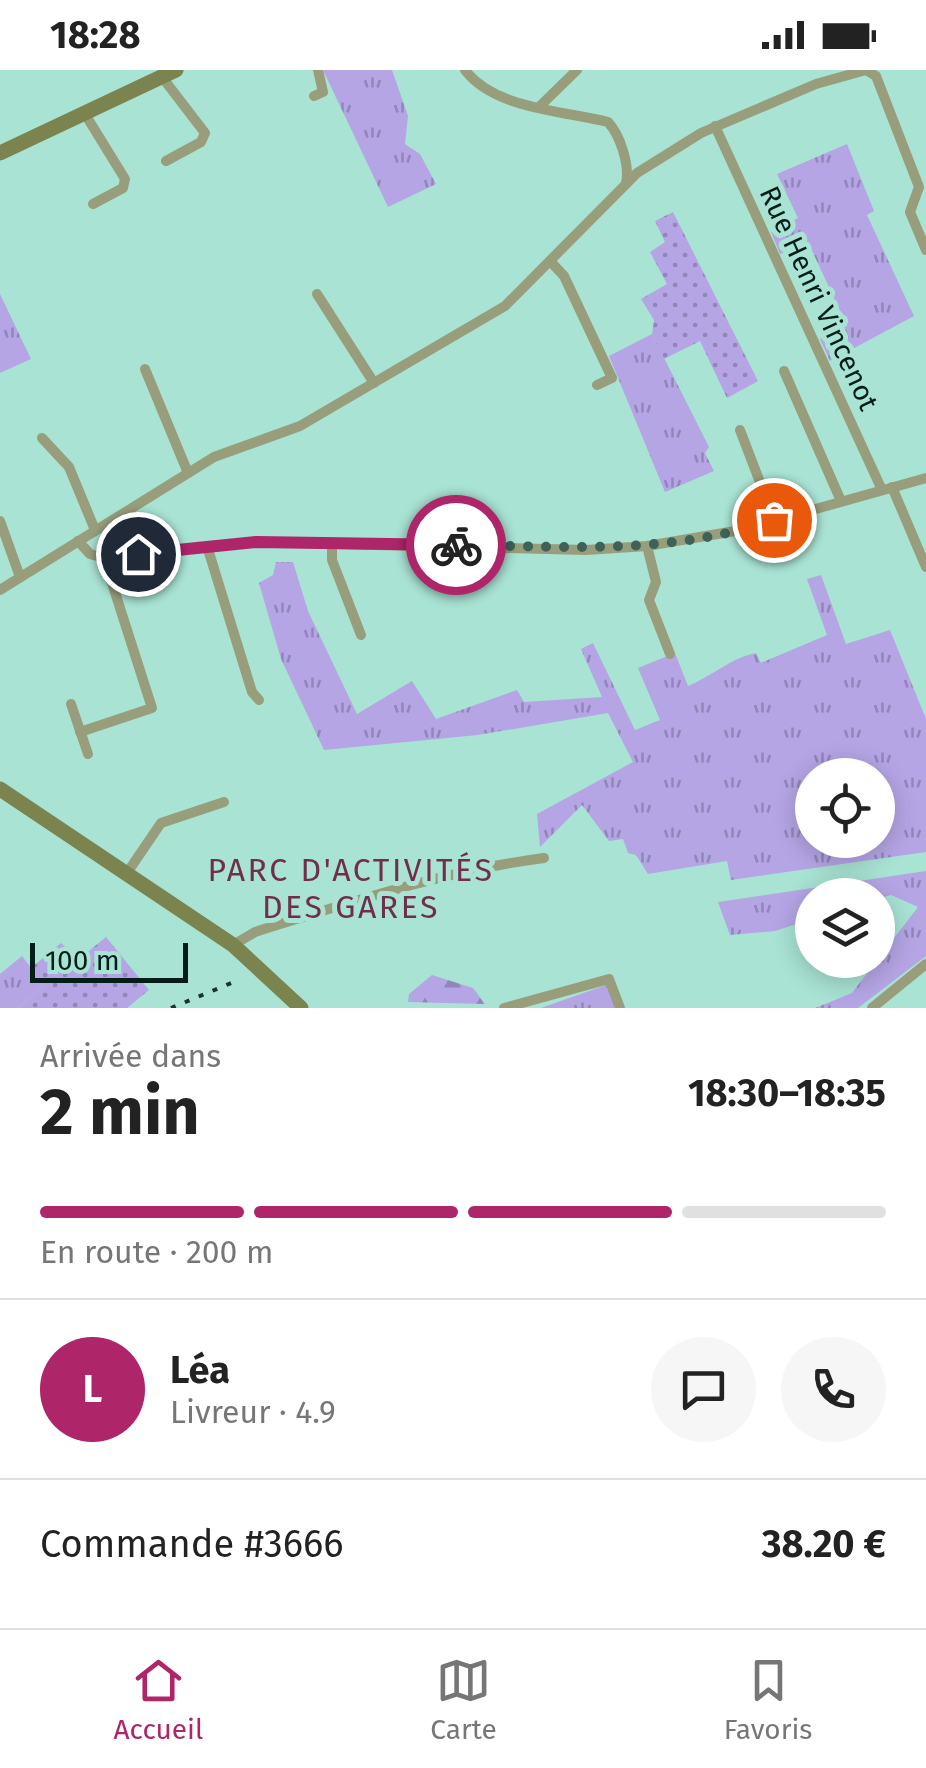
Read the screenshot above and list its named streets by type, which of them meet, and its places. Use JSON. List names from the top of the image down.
{
  "streets": {
    "street": ["Rue Henri Vincenot"]
  },
  "districts": ["PARC D'ACTIVITÉS DES GARES"],
  "scale_bar": "100 m",
  "page": {
    "status": "18:28",
    "scale": "100 m",
    "heading": ["2 min", "Arrivée dans", "18:30–18:35"],
    "panel": [
      "Léa",
      "Livreur · 4.9",
      "Commande #3666",
      "38.20 €"
    ],
    "bar": "En route · 200 m",
    "round": "L",
    "tabs": ["Accueil", "Carte", "Favoris"]
  }
}
